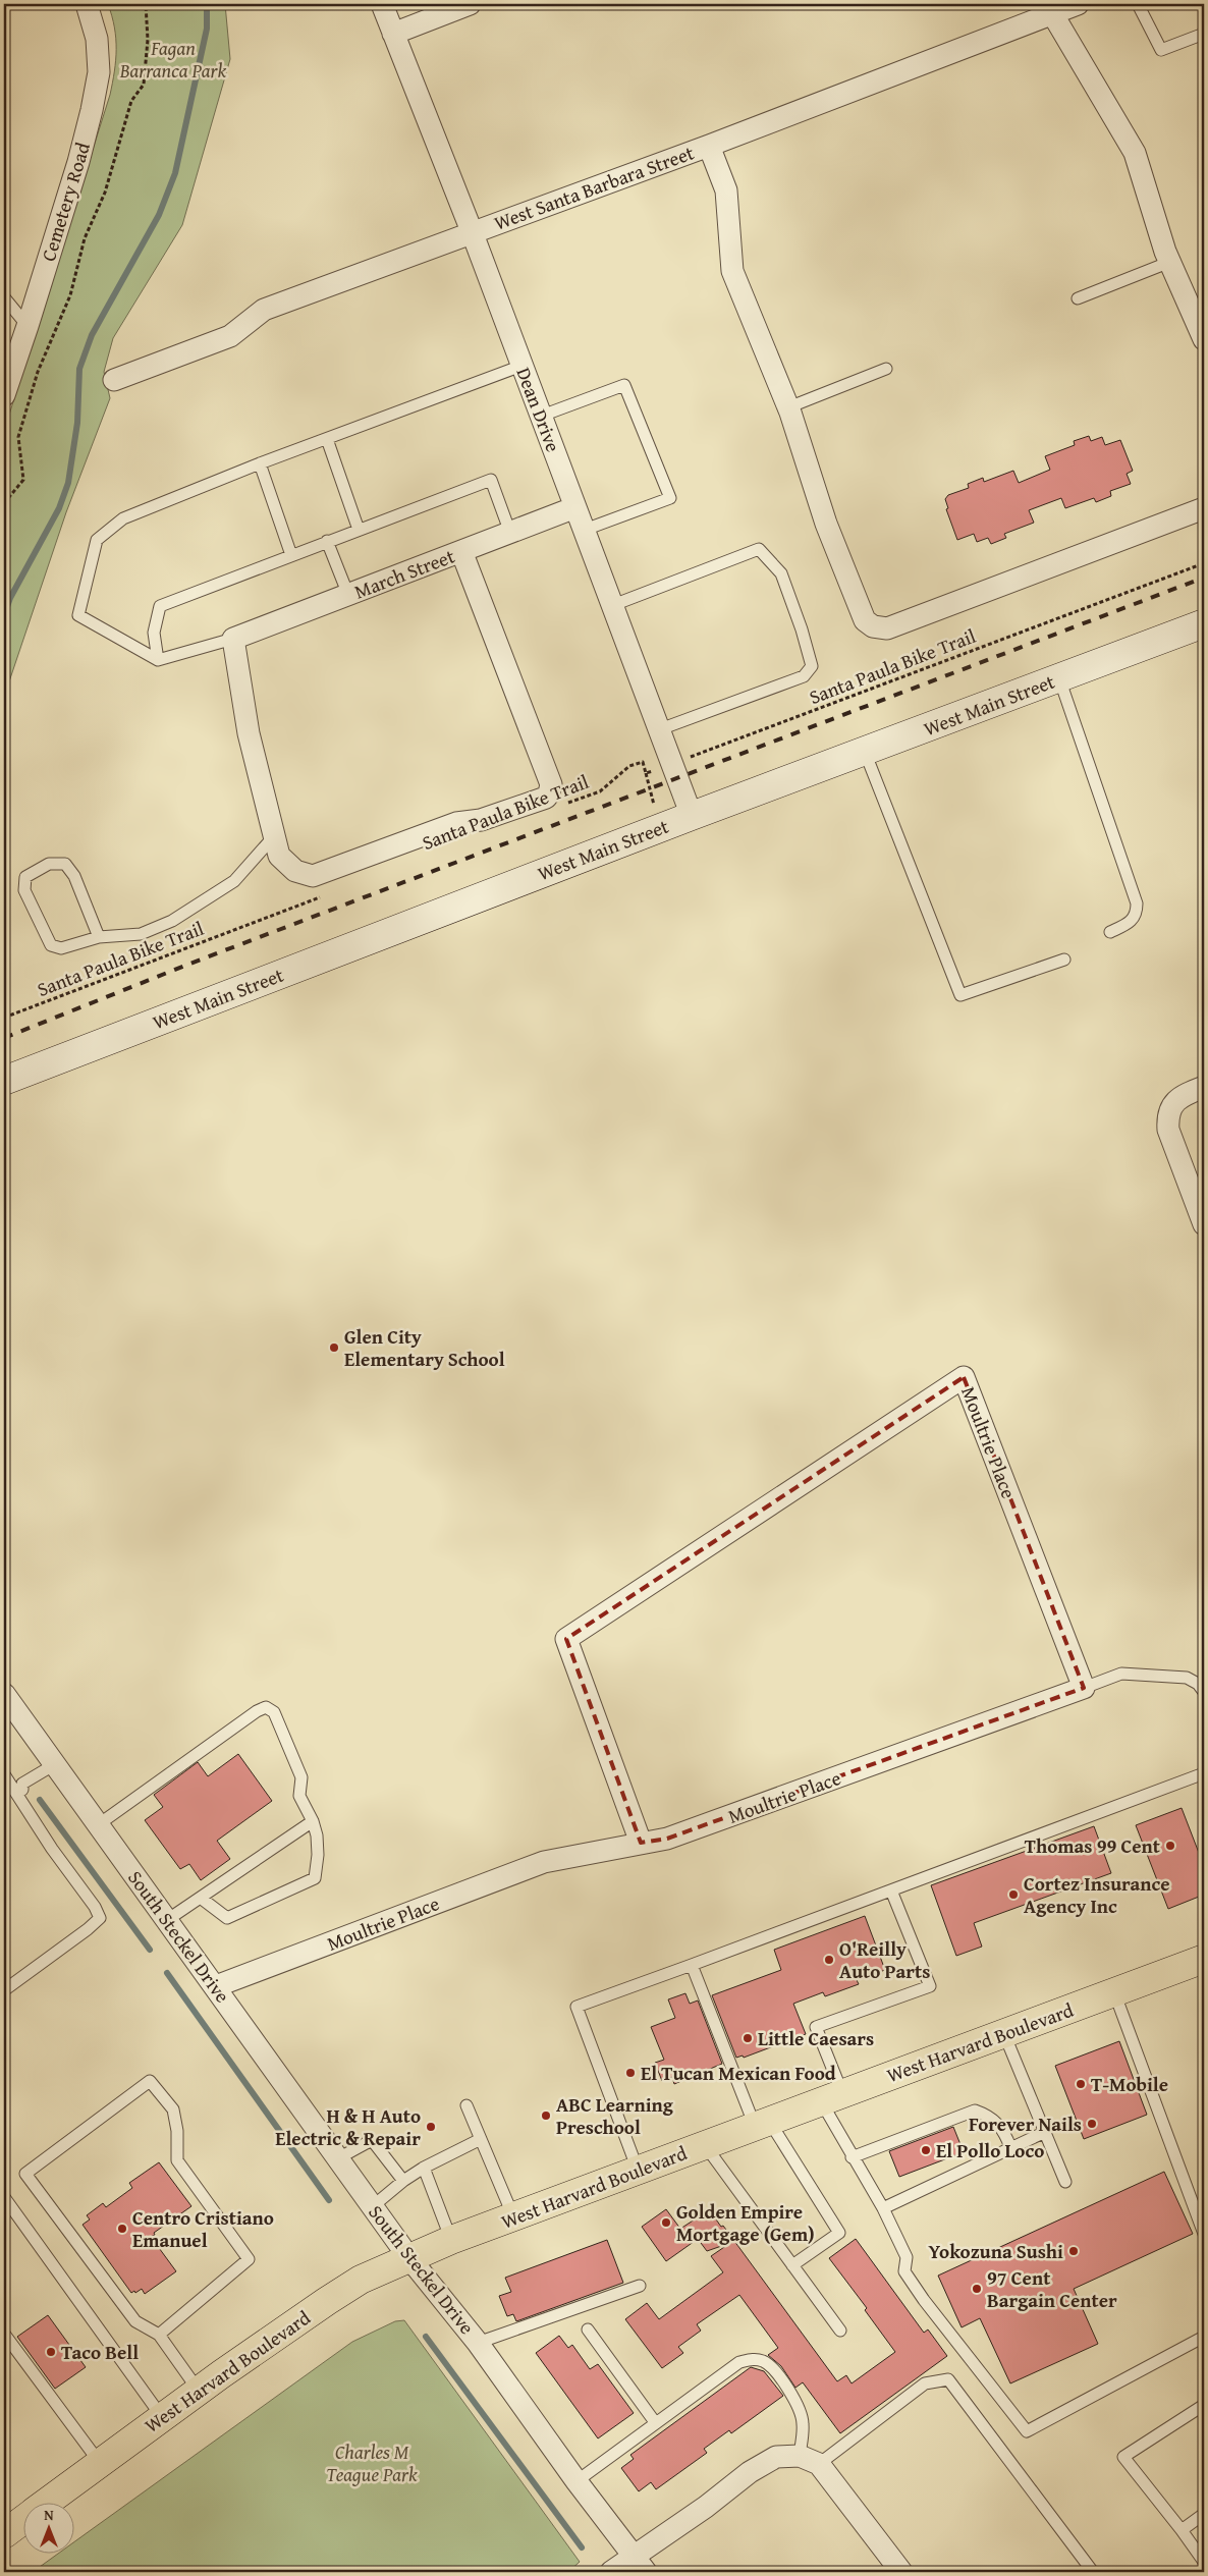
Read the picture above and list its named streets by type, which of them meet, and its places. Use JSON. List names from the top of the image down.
{
  "streets": {
    "main road": ["West Harvard Boulevard"],
    "street": [
      "West Santa Barbara Street",
      "Cemetery Road",
      "Dean Drive",
      "March Street",
      "West Main Street",
      "Moultrie Place",
      "South Steckel Drive"
    ],
    "path": ["Santa Paula Bike Trail"]
  },
  "crossings": [
    ["West Santa Barbara Street", "Dean Drive"],
    ["Dean Drive", "March Street"],
    ["Dean Drive", "Santa Paula Bike Trail"],
    ["Dean Drive", "West Main Street"],
    ["Moultrie Place", "South Steckel Drive"],
    ["South Steckel Drive", "West Harvard Boulevard"]
  ],
  "parks": ["Fagan Barranca Park", "Charles M Teague Park"],
  "places": [
    "Glen City Elementary School",
    "Thomas 99 Cent",
    "Cortez Insurance Agency Inc",
    "O'Reilly Auto Parts",
    "Little Caesars",
    "El Tucan Mexican Food",
    "T-Mobile",
    "ABC Learning Preschool",
    "Forever Nails",
    "H & H Auto Electric & Repair",
    "El Pollo Loco",
    "Golden Empire Mortgage (Gem)",
    "Centro Cristiano Emanuel",
    "Yokozuna Sushi",
    "97 Cent Bargain Center",
    "Taco Bell"
  ],
  "north": "top"
}
